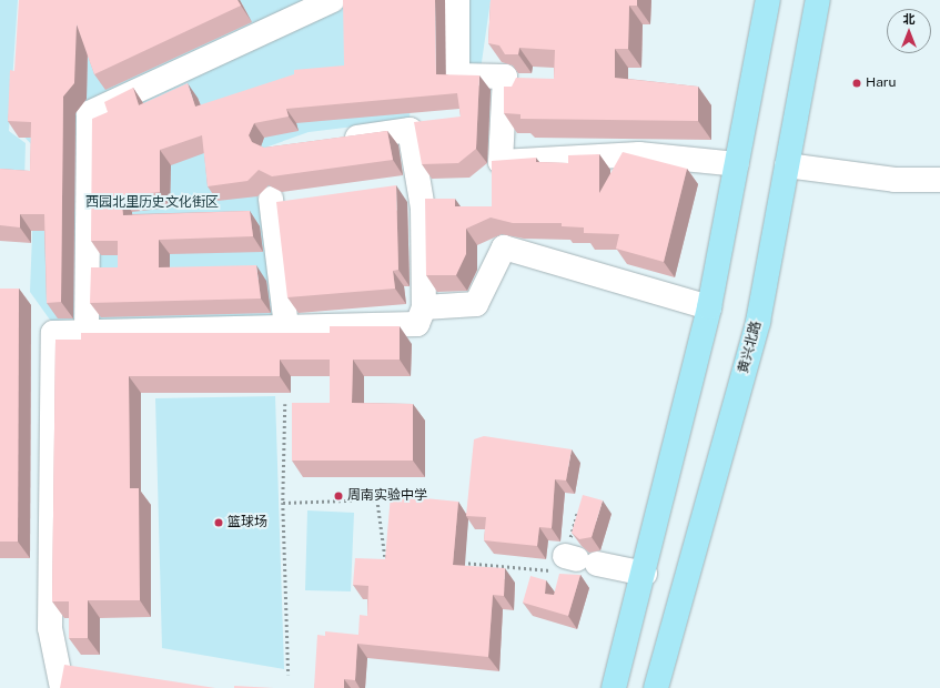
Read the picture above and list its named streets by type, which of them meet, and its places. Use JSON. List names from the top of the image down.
{
  "streets": {
    "main road": ["黄兴北路"]
  },
  "parks": ["西园北里历史文化街区"],
  "places": ["Haru", "周南实验中学", "篮球场"],
  "north": "top"
}
